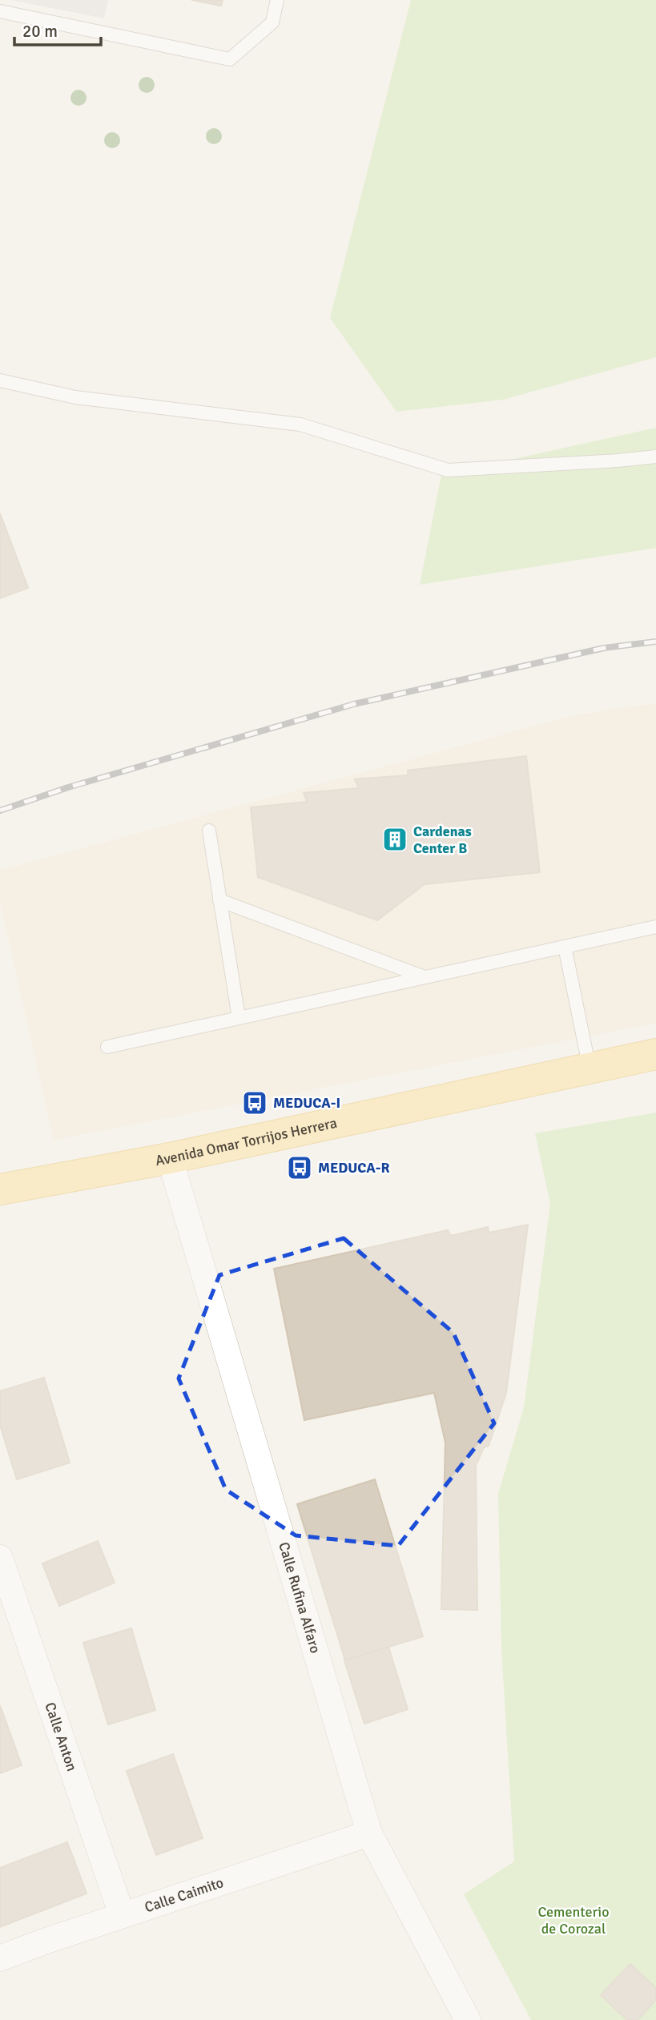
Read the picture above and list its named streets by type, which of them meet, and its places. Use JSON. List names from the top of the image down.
{
  "streets": {
    "main road": ["Avenida Omar Torrijos Herrera"],
    "street": ["Calle Rufina Alfaro", "Calle Anton", "Calle Caimito"]
  },
  "crossings": [
    ["Avenida Omar Torrijos Herrera", "Calle Rufina Alfaro"],
    ["Calle Rufina Alfaro", "Calle Caimito"],
    ["Calle Anton", "Calle Caimito"]
  ],
  "parks": ["Cementerio de Corozal"],
  "places": {
    "building": ["Cardenas Center B"],
    "bus stop": ["MEDUCA-I", "MEDUCA-R"]
  },
  "scale_bar": "20 m"
}
